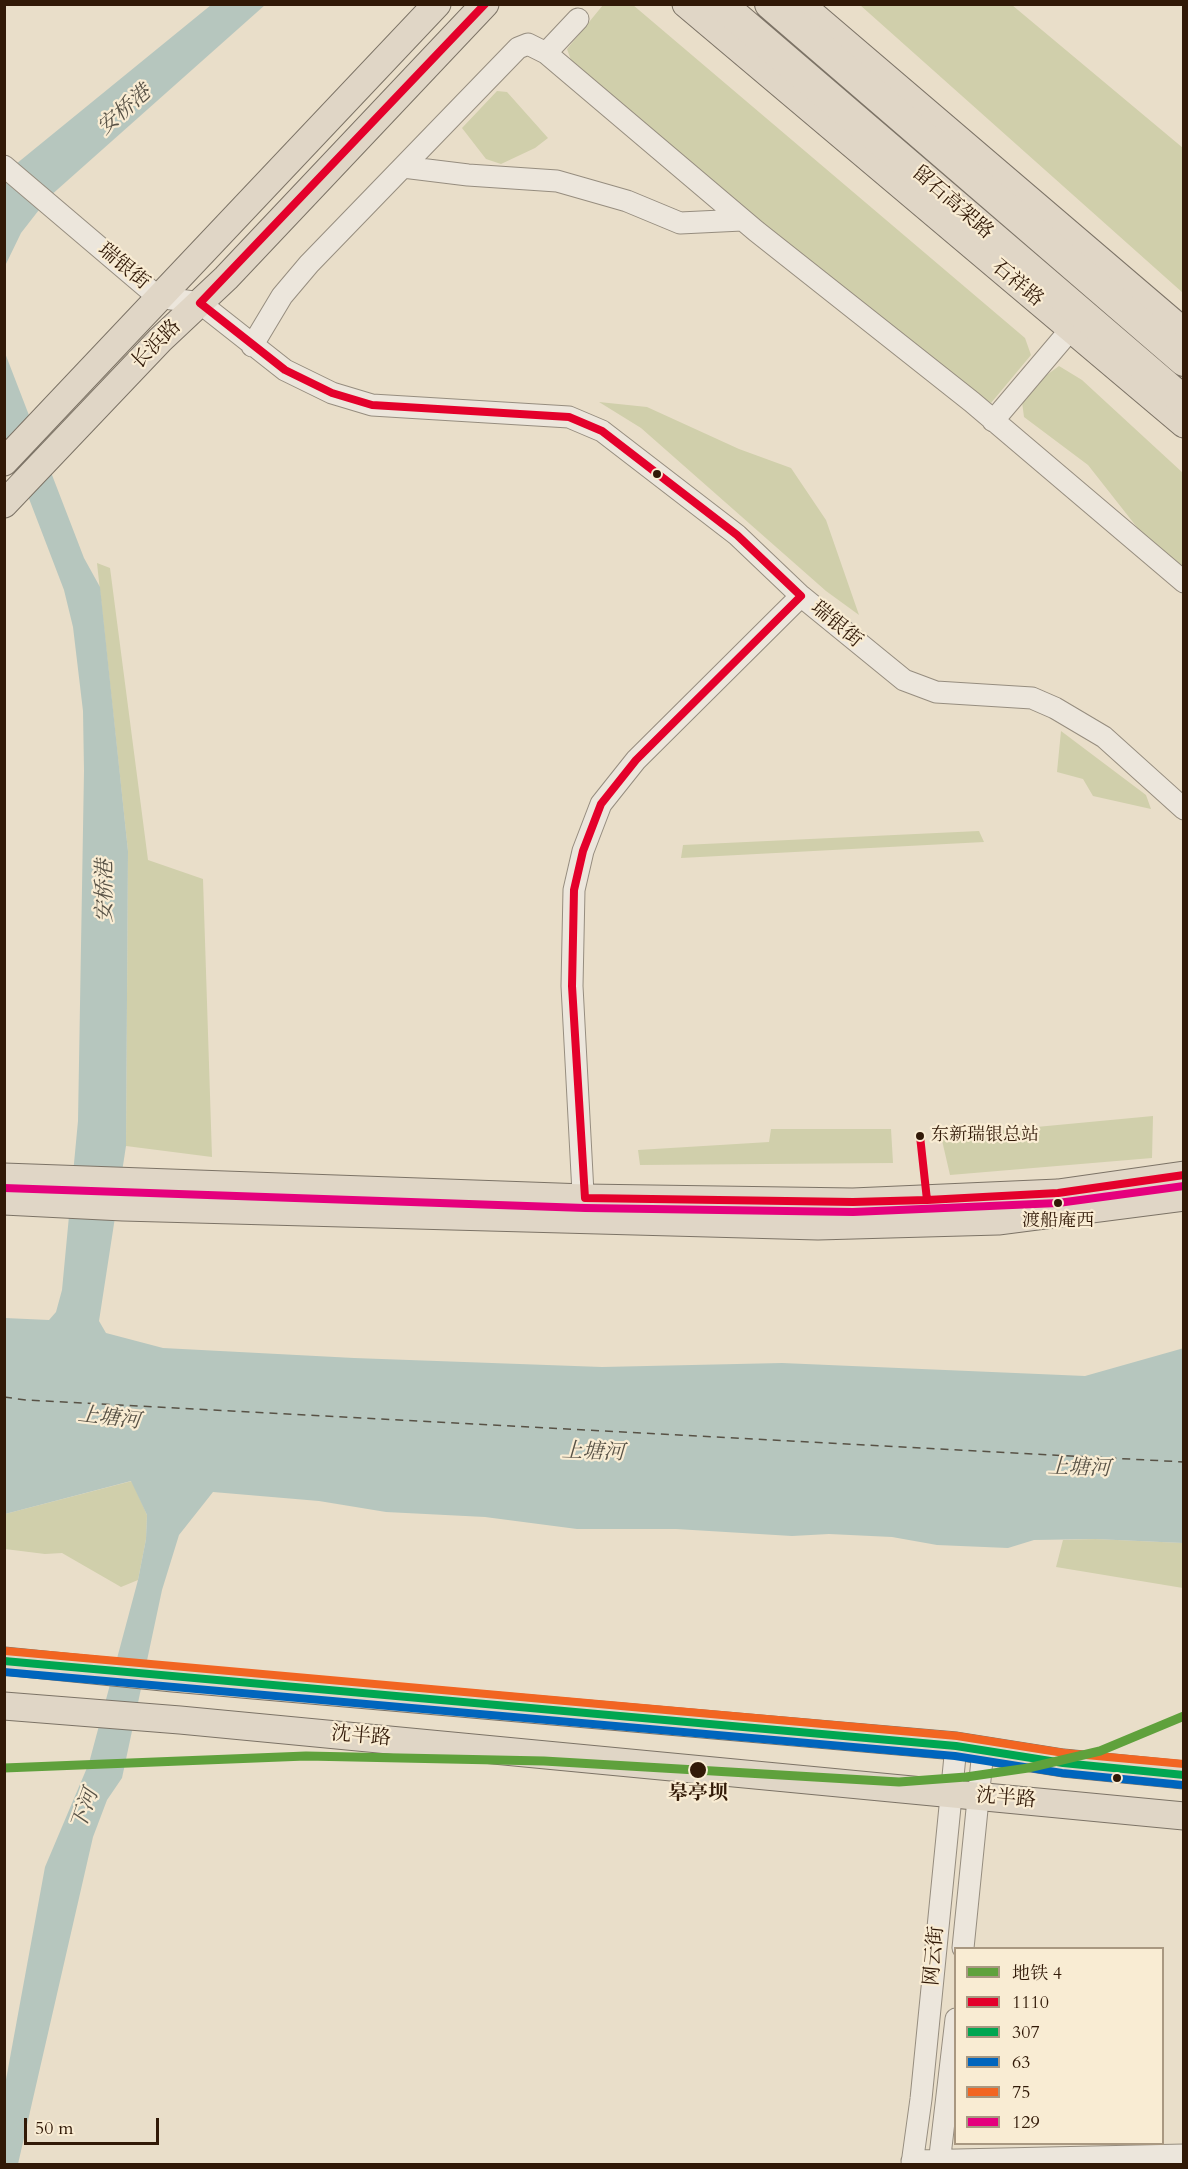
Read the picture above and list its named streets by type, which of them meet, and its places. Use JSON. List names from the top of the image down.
{
  "streets": {
    "highway": ["留石高架路"],
    "main road": ["石祥路", "长浜路", "沈半路"],
    "street": ["瑞银街", "网云街"]
  },
  "crossings": [
    ["瑞银街", "长浜路"],
    ["沈半路", "网云街"]
  ],
  "water": ["安桥港", "上塘河", "下河"],
  "places": ["东新瑞银总站", "渡船庵西", "皋亭坝"],
  "lines": [
    "transit line 1110",
    "transit line 129",
    "transit line 75",
    "transit line 307",
    "transit line 63",
    "metro line 4"
  ],
  "legend": [
    "地铁 4",
    "1110",
    "307",
    "63",
    "75",
    "129"
  ],
  "scale_bar": "50 m"
}
